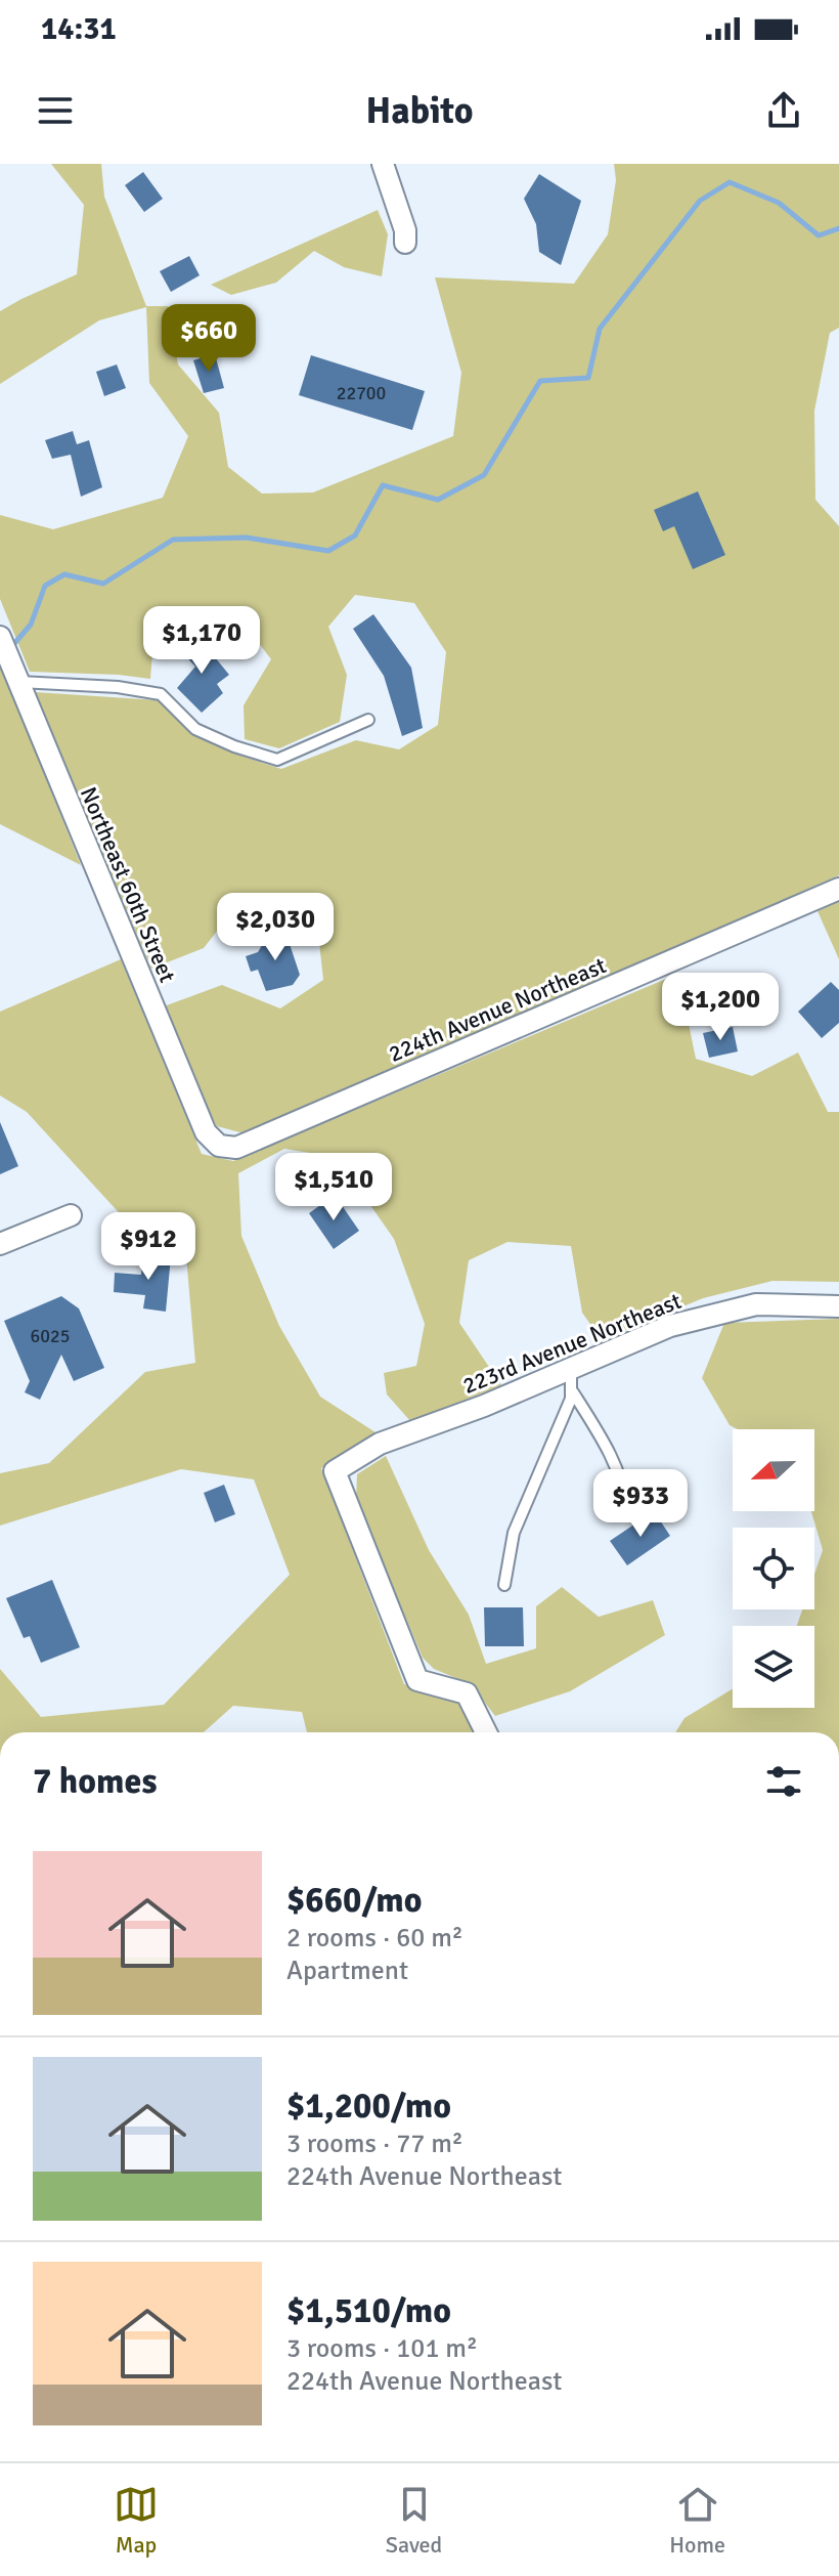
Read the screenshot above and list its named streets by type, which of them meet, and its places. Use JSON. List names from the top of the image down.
{
  "streets": {
    "street": ["Northeast 60th Street", "224th Avenue Northeast", "223rd Avenue Northeast"]
  },
  "crossings": [
    ["Northeast 60th Street", "224th Avenue Northeast"]
  ],
  "house_numbers": ["22700", "6025"],
  "north": "left",
  "page": {
    "status": "14:31",
    "header": "Habito",
    "price": [
      "$660",
      "$1,170",
      "$2,030",
      "$1,200",
      "$1,510",
      "$912",
      "$933"
    ],
    "heading": "7 homes",
    "list": [
      {
        "name": "$660/mo",
        "note": "2 rooms · 60 m² · Apartment"
      },
      {
        "name": "$1,200/mo",
        "note": "3 rooms · 77 m² · 224th Avenue Northeast"
      },
      {
        "name": "$1,510/mo",
        "note": "3 rooms · 101 m² · 224th Avenue Northeast"
      }
    ],
    "tabs": ["Map", "Saved", "Home"]
  }
}
